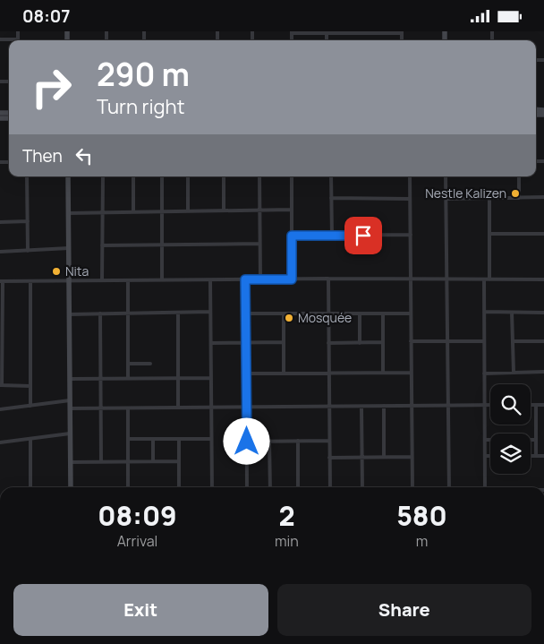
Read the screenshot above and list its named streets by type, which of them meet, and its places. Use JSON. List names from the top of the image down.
{
  "places": ["Nestle Kalizen", "Nita", "Mosquée"],
  "page": {
    "status": "08:07",
    "turn": ["290 m", "Turn right"],
    "then": "Then",
    "eta": [
      "08:09",
      "Arrival",
      "2",
      "min",
      "580",
      "m"
    ],
    "buttons": ["Exit", "Share"]
  }
}
